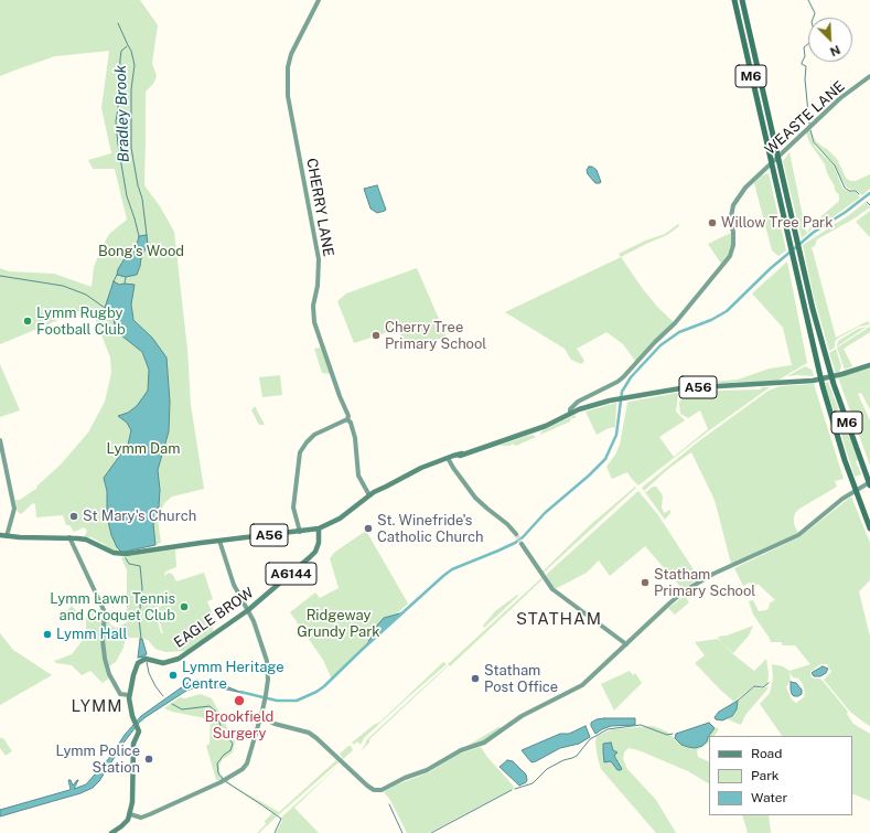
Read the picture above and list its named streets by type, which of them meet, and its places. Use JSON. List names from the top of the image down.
{
  "streets": {
    "highway": ["M6"],
    "main road": ["A56", "A6144", "EAGLE BROW"],
    "street": ["WEASTE LANE", "CHERRY LANE"]
  },
  "crossings": [
    ["WEASTE LANE", "A56"],
    ["CHERRY LANE", "A56"],
    ["A56", "EAGLE BROW"],
    ["A6144", "EAGLE BROW"]
  ],
  "districts": ["STATHAM", "LYMM"],
  "water": ["Bradley Brook"],
  "parks": ["Bong's Wood", "Lymm Dam", "Ridgeway Grundy Park"],
  "places": [
    "Willow Tree Park",
    "Lymm Rugby Football Club",
    "Cherry Tree Primary School",
    "St Mary's Church",
    "St. Winefride's Catholic Church",
    "Statham Primary School",
    "Lymm Lawn Tennis and Croquet Club",
    "Lymm Hall",
    "Lymm Heritage Centre",
    "Statham Post Office",
    "Brookfield Surgery",
    "Lymm Police Station"
  ],
  "legend": ["Road", "Park", "Water"],
  "north": "bottom right"
}
